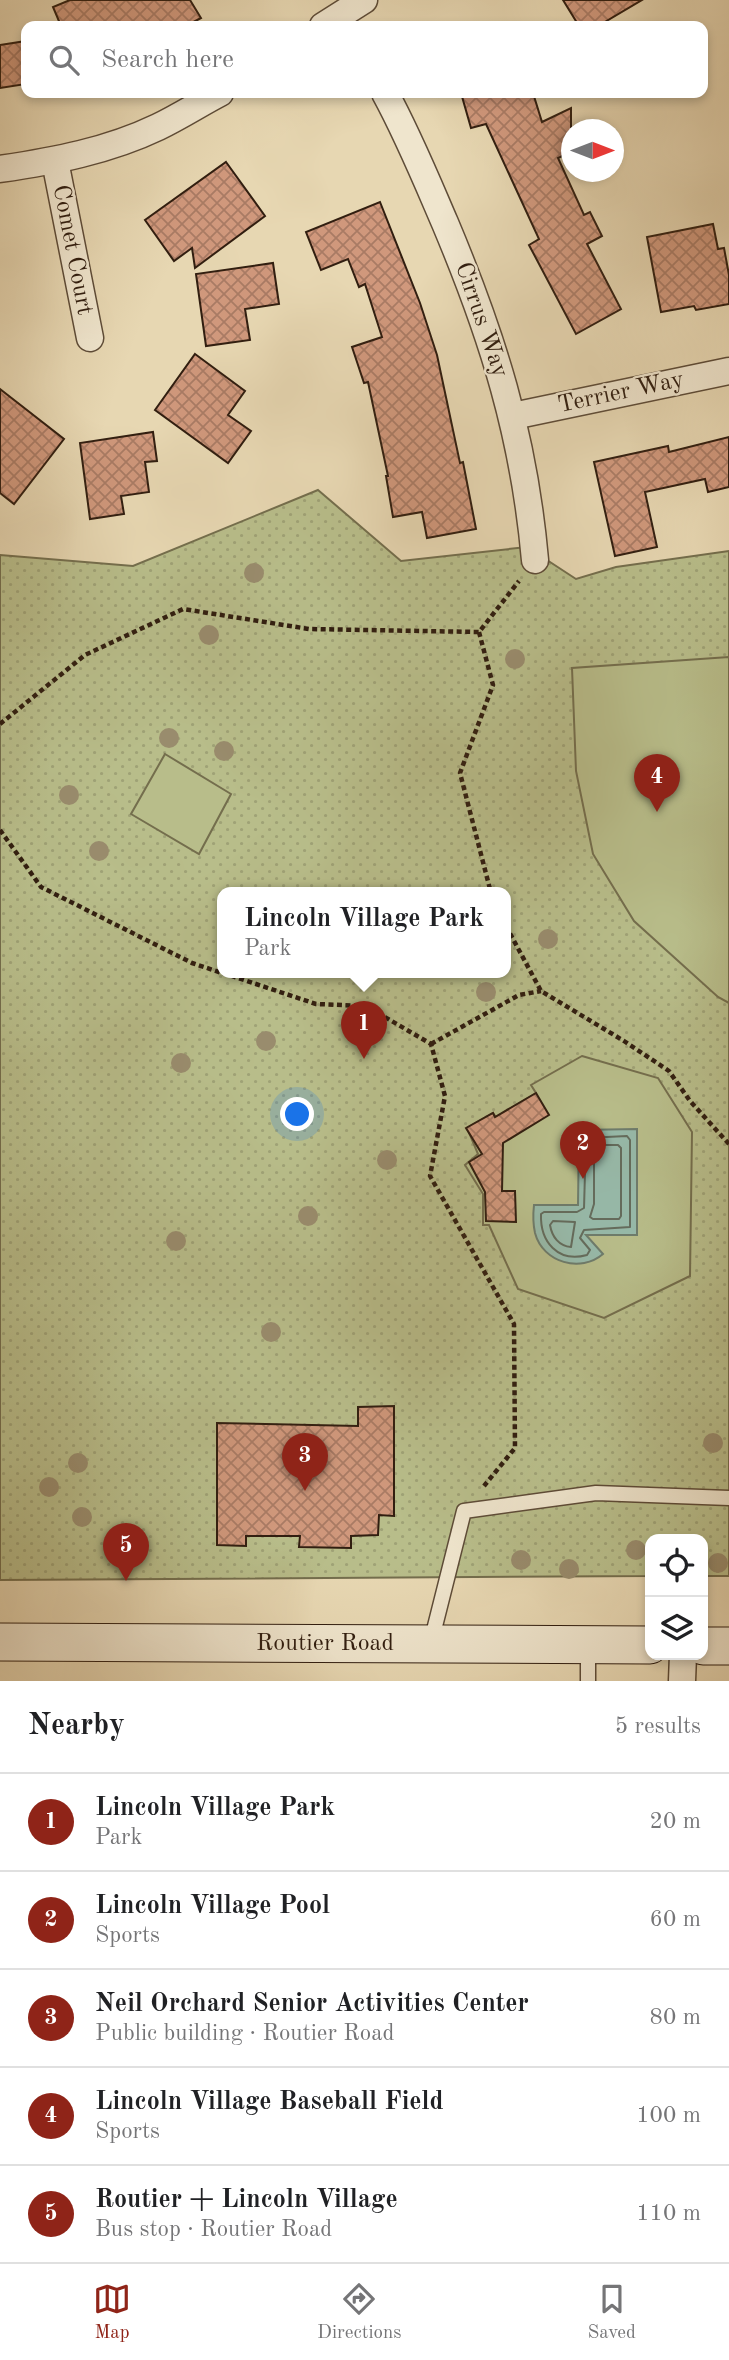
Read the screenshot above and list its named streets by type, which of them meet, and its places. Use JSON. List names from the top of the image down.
{
  "streets": {
    "street": [
      "Comet Court",
      "Cirrus Way",
      "Terrier Way",
      "Routier Road"
    ]
  },
  "crossings": [
    ["Cirrus Way", "Terrier Way"]
  ],
  "north": "right",
  "page": {
    "search": "Search here",
    "pins": [
      "4",
      "1",
      "2",
      "3",
      "5"
    ],
    "popup": ["Lincoln Village Park", "Park"],
    "heading": ["Nearby", "5 results"],
    "list": [
      {
        "mark": "1",
        "name": "Lincoln Village Park",
        "note": "Park",
        "value": "20 m"
      },
      {
        "mark": "2",
        "name": "Lincoln Village Pool",
        "note": "Sports",
        "value": "60 m"
      },
      {
        "mark": "3",
        "name": "Neil Orchard Senior Activities Center",
        "note": "Public building · Routier Road",
        "value": "80 m"
      },
      {
        "mark": "4",
        "name": "Lincoln Village Baseball Field",
        "note": "Sports",
        "value": "100 m"
      },
      {
        "mark": "5",
        "name": "Routier + Lincoln Village",
        "note": "Bus stop · Routier Road",
        "value": "110 m"
      }
    ],
    "nav": ["Map", "Directions", "Saved"]
  }
}
